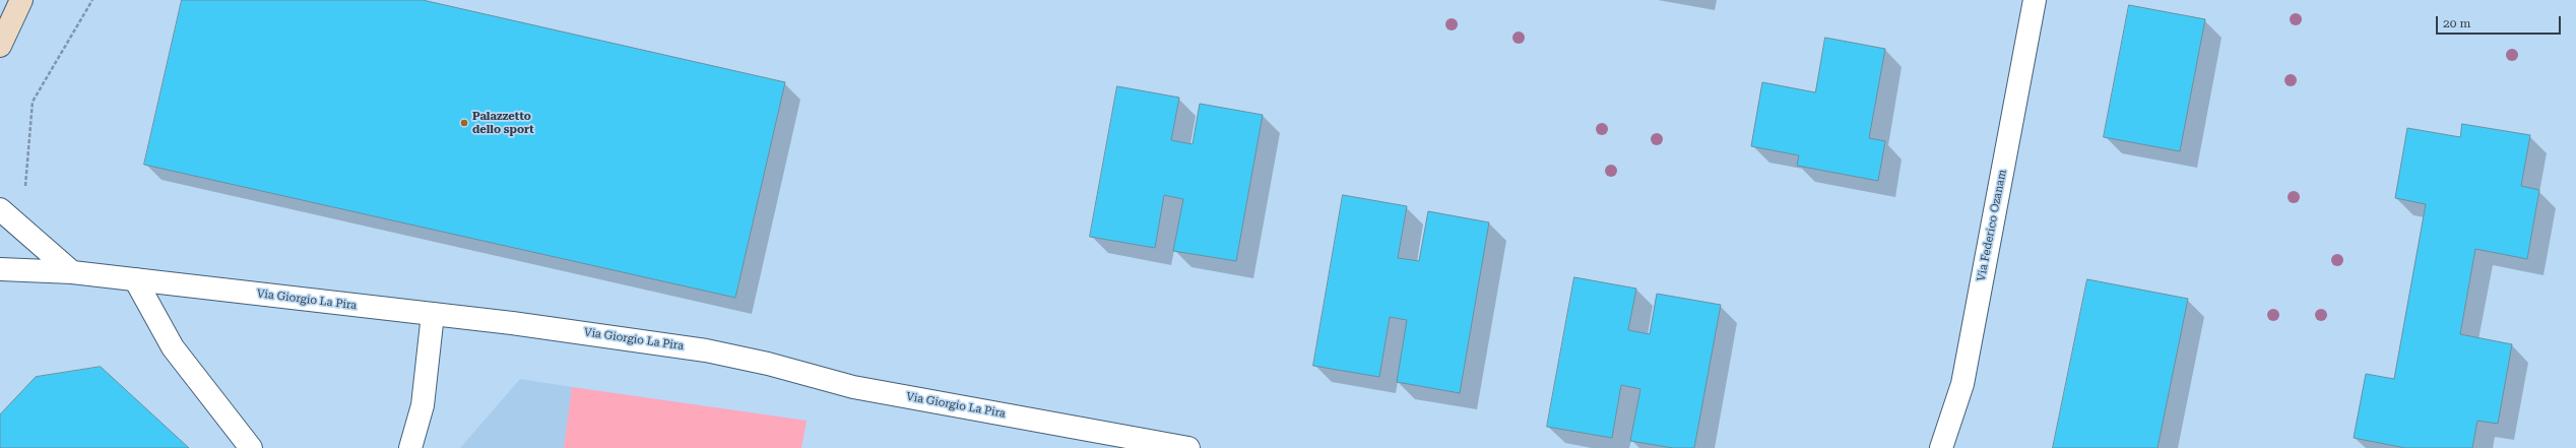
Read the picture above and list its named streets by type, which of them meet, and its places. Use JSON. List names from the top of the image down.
{
  "streets": {
    "street": ["Via Federico Ozanam", "Via Giorgio La Pira"]
  },
  "places": ["Palazzetto dello sport"],
  "scale_bar": "20 m"
}
